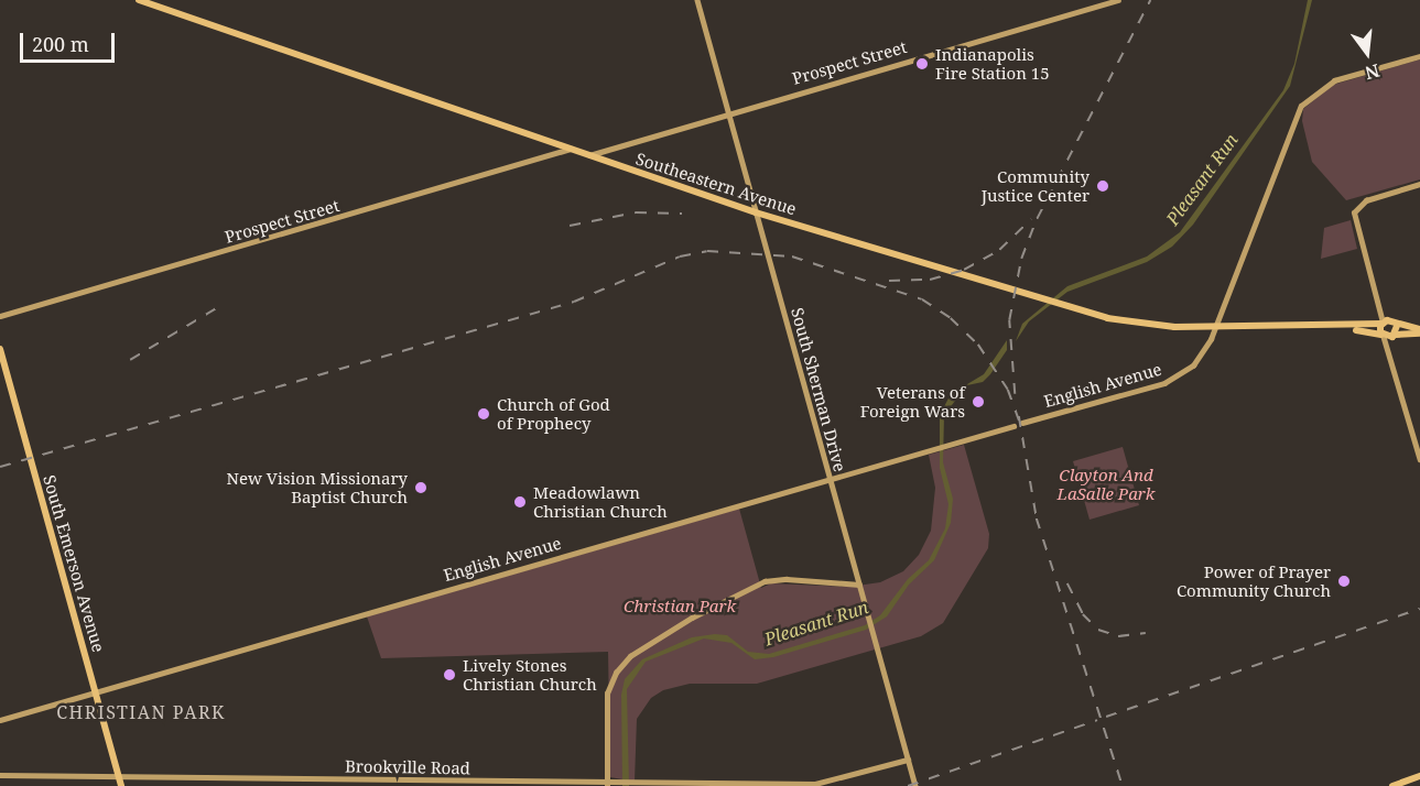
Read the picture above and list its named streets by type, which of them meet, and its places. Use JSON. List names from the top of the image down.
{
  "streets": {
    "main road": [
      "Prospect Street",
      "Southeastern Avenue",
      "English Avenue",
      "South Sherman Drive",
      "South Emerson Avenue",
      "Brookville Road"
    ]
  },
  "crossings": [
    ["Prospect Street", "Southeastern Avenue"],
    ["Prospect Street", "South Sherman Drive"],
    ["Southeastern Avenue", "English Avenue"],
    ["Southeastern Avenue", "South Sherman Drive"],
    ["English Avenue", "South Sherman Drive"],
    ["English Avenue", "South Emerson Avenue"],
    ["South Sherman Drive", "Brookville Road"],
    ["South Emerson Avenue", "Brookville Road"]
  ],
  "districts": ["CHRISTIAN PARK"],
  "water": ["Pleasant Run"],
  "parks": ["Clayton And LaSalle Park", "Christian Park"],
  "places": [
    "Indianapolis Fire Station 15",
    "Community Justice Center",
    "Veterans of Foreign Wars",
    "Church of God of Prophecy",
    "New Vision Missionary Baptist Church",
    "Meadowlawn Christian Church",
    "Power of Prayer Community Church",
    "Lively Stones Christian Church"
  ],
  "scale_bar": "200 m",
  "north": "bottom"
}
